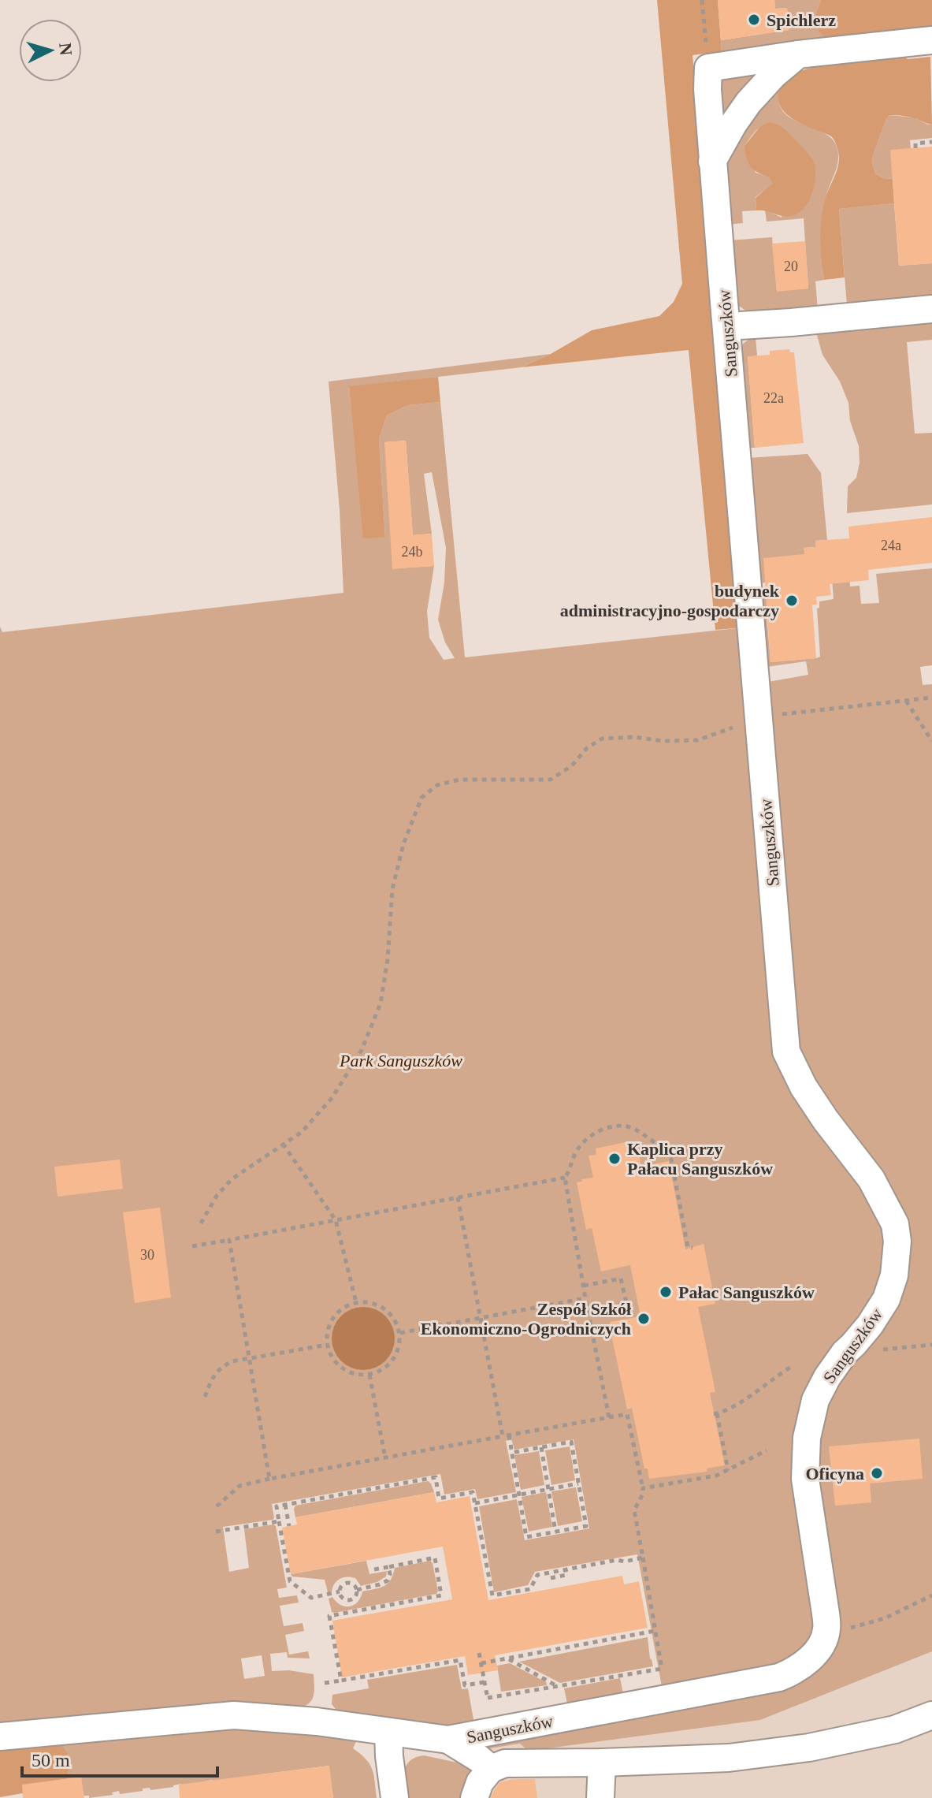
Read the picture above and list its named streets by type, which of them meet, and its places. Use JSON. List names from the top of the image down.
{
  "streets": {
    "street": ["Sanguszków"]
  },
  "parks": ["Park Sanguszków"],
  "places": [
    "Spichlerz",
    "budynek administracyjno-gospodarczy",
    "Kaplica przy Pałacu Sanguszków",
    "Pałac Sanguszków",
    "Zespół Szkół Ekonomiczno-Ogrodniczych",
    "Oficyna"
  ],
  "house_numbers": [
    "20",
    "22a",
    "24a",
    "24b",
    "30"
  ],
  "scale_bar": "50 m",
  "north": "right"
}
